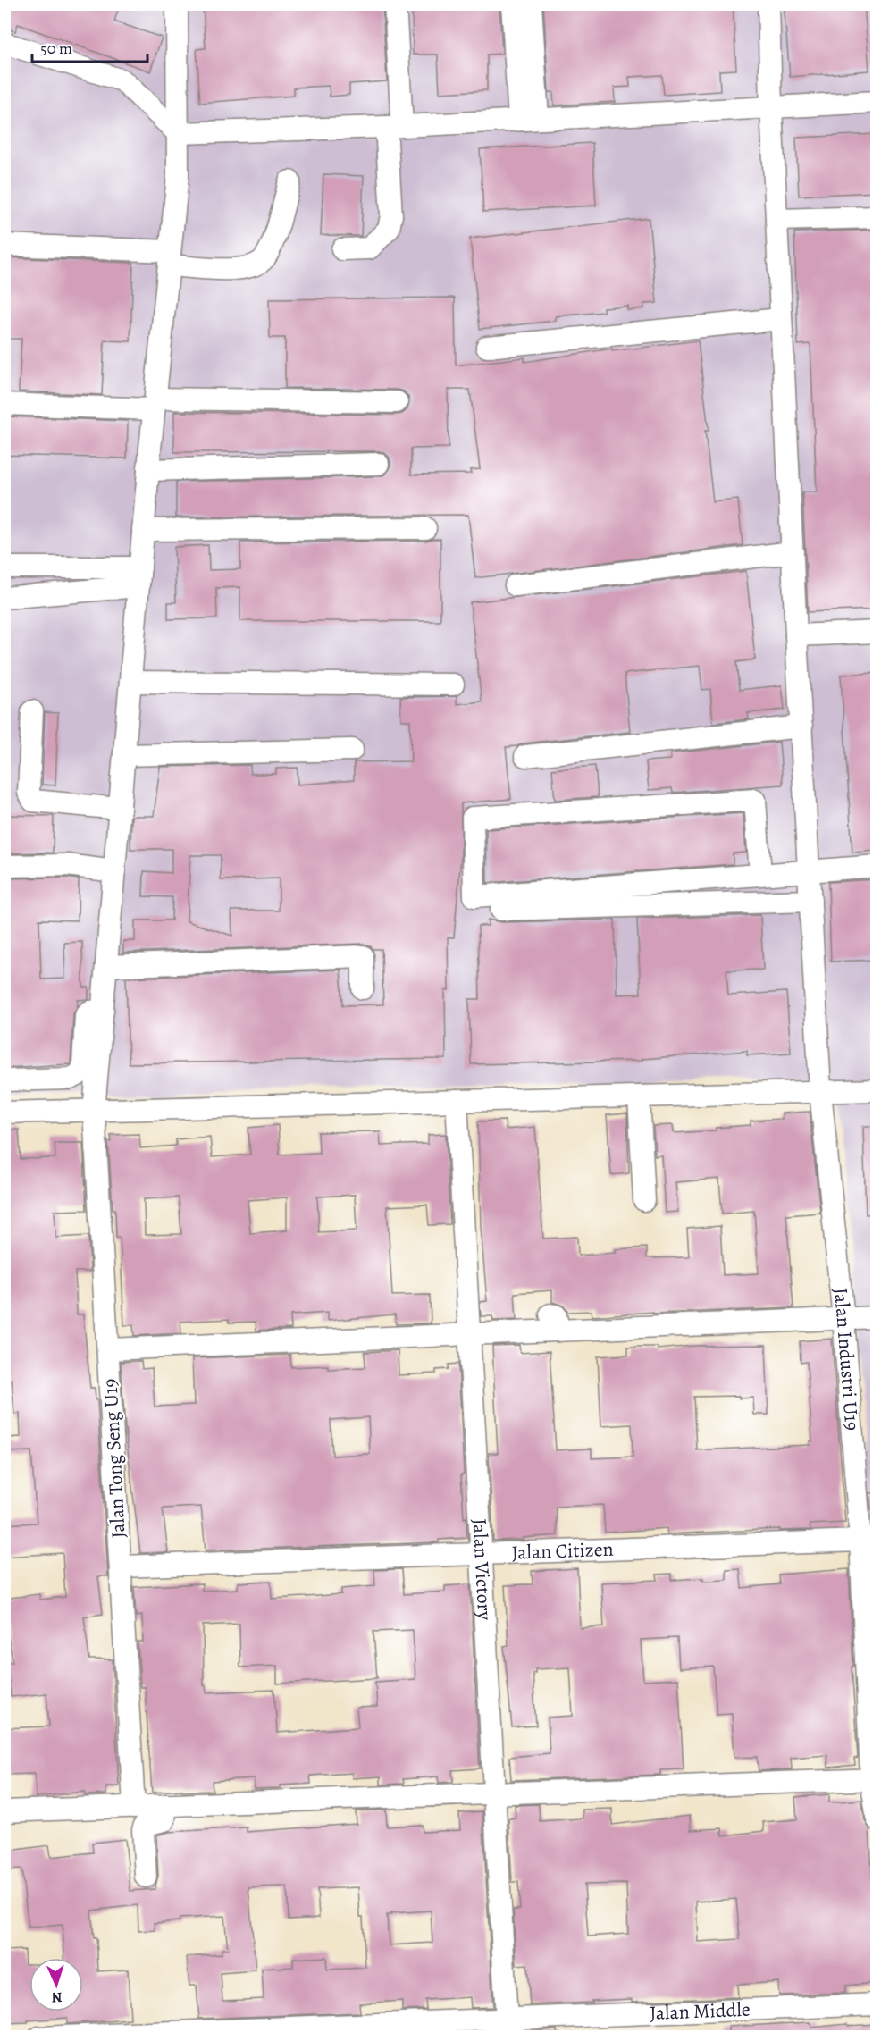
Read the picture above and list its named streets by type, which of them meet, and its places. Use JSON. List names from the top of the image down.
{
  "streets": {
    "street": [
      "Jalan Industri U19",
      "Jalan Tong Seng U19",
      "Jalan Citizen",
      "Jalan Victory",
      "Jalan Middle"
    ]
  },
  "crossings": [
    ["Jalan Industri U19", "Jalan Citizen"],
    ["Jalan Tong Seng U19", "Jalan Citizen"],
    ["Jalan Citizen", "Jalan Victory"],
    ["Jalan Victory", "Jalan Middle"]
  ],
  "scale_bar": "50 m",
  "north": "bottom"
}
